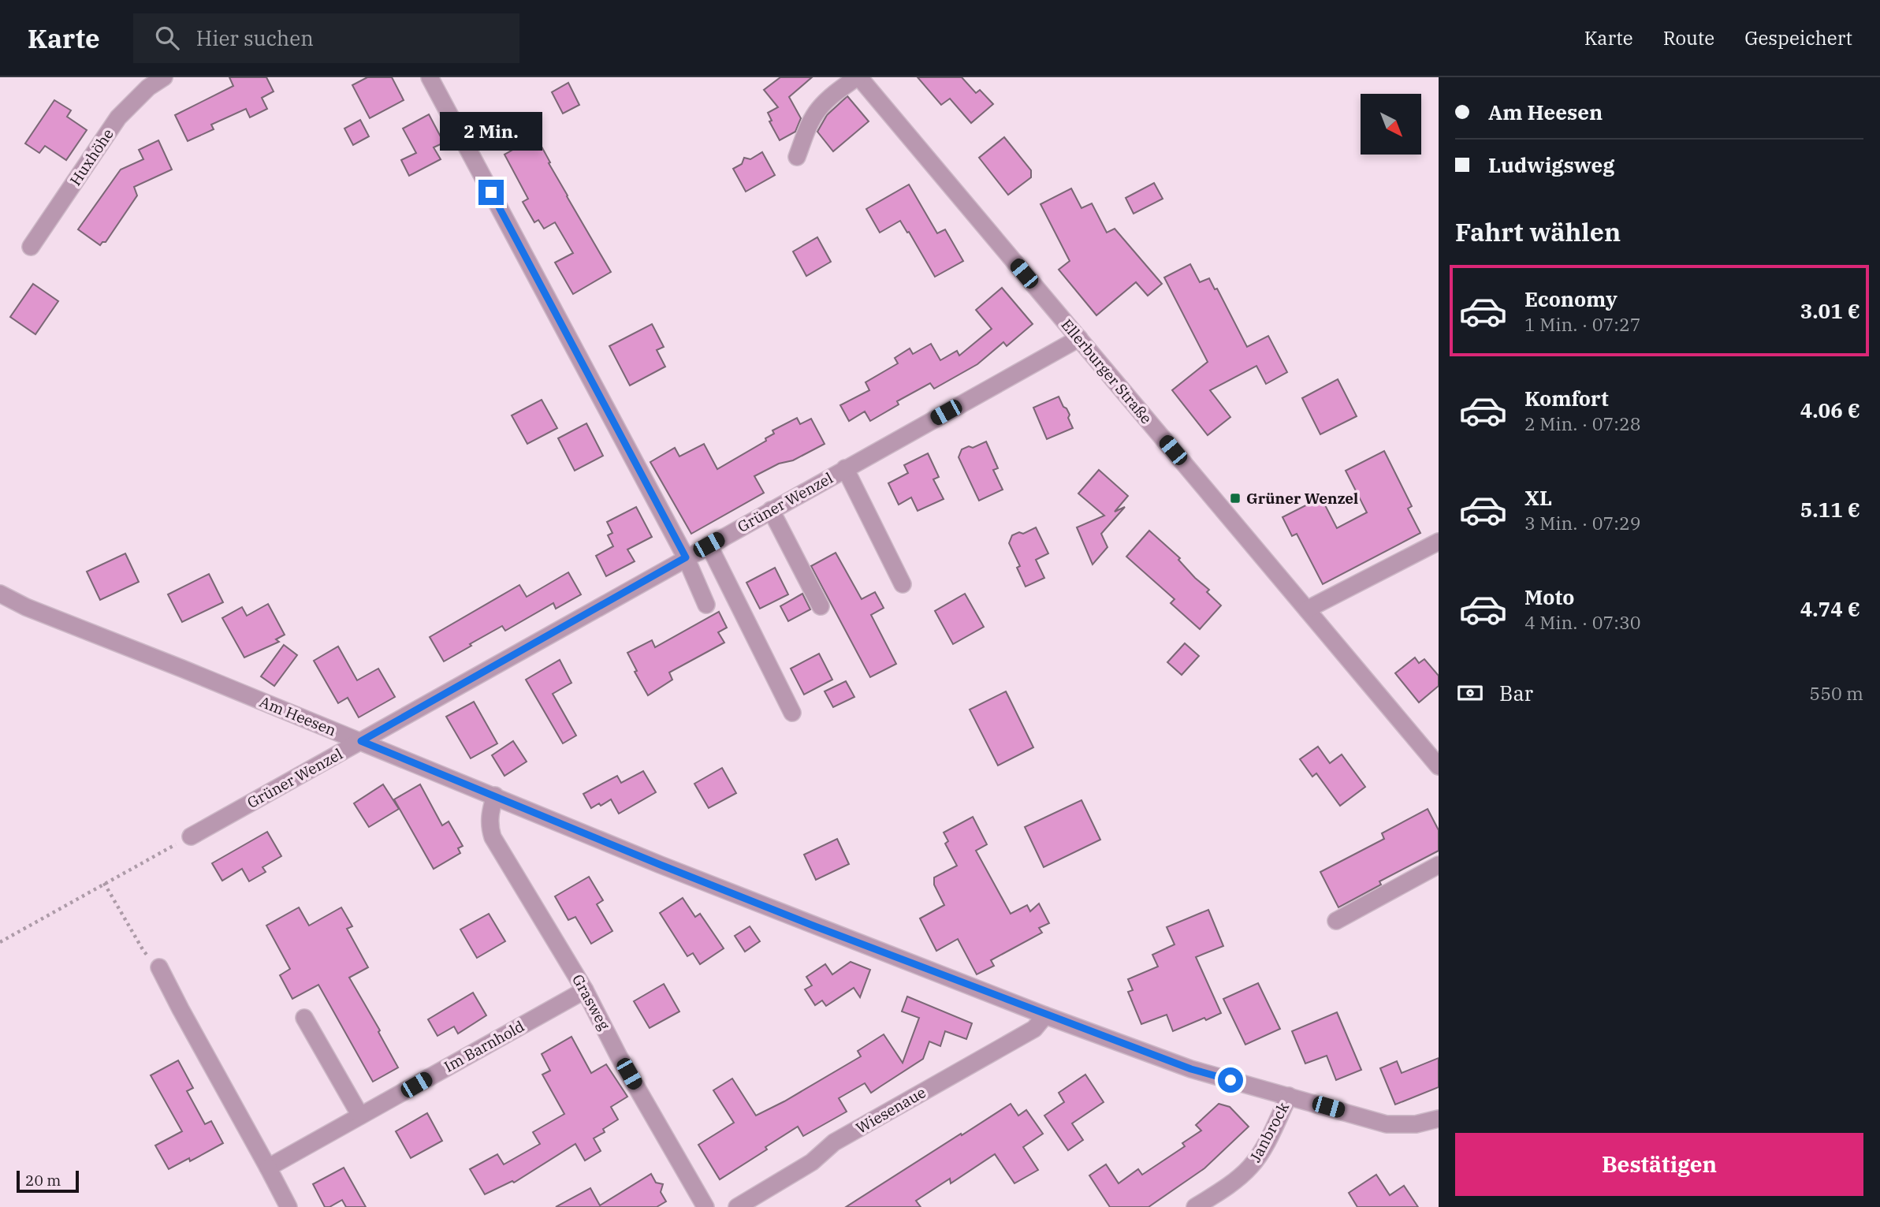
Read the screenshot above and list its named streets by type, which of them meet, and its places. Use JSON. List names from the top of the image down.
{
  "streets": {
    "street": [
      "Huxhöhe",
      "Ellerburger Straße",
      "Grüner Wenzel",
      "Am Heesen",
      "Grasweg",
      "Im Barnhold",
      "Wiesenaue",
      "Janbrock"
    ]
  },
  "crossings": [
    ["Ellerburger Straße", "Grüner Wenzel"],
    ["Grüner Wenzel", "Am Heesen"],
    ["Am Heesen", "Grasweg"],
    ["Am Heesen", "Wiesenaue"],
    ["Am Heesen", "Janbrock"],
    ["Grasweg", "Im Barnhold"]
  ],
  "places": {
    "transit": ["Grüner Wenzel"]
  },
  "scale_bar": "20 m",
  "north": "bottom right",
  "page": {
    "header": "Karte",
    "search": "Hier suchen",
    "nav": ["Karte", "Route", "Gespeichert"],
    "banner": ["Am Heesen", "Ludwigsweg"],
    "bubble": "2 Min.",
    "heading": "Fahrt wählen",
    "list": [
      {
        "name": "Economy",
        "note": "1 Min. · 07:27",
        "value": "3.01 €"
      },
      {
        "name": "Komfort",
        "note": "2 Min. · 07:28",
        "value": "4.06 €"
      },
      {
        "name": "XL",
        "note": "3 Min. · 07:29",
        "value": "5.11 €"
      },
      {
        "name": "Moto",
        "note": "4 Min. · 07:30",
        "value": "4.74 €"
      }
    ],
    "pay": ["Bar", "550 m"],
    "buttons": "Bestätigen",
    "scale": "20 m"
  }
}
